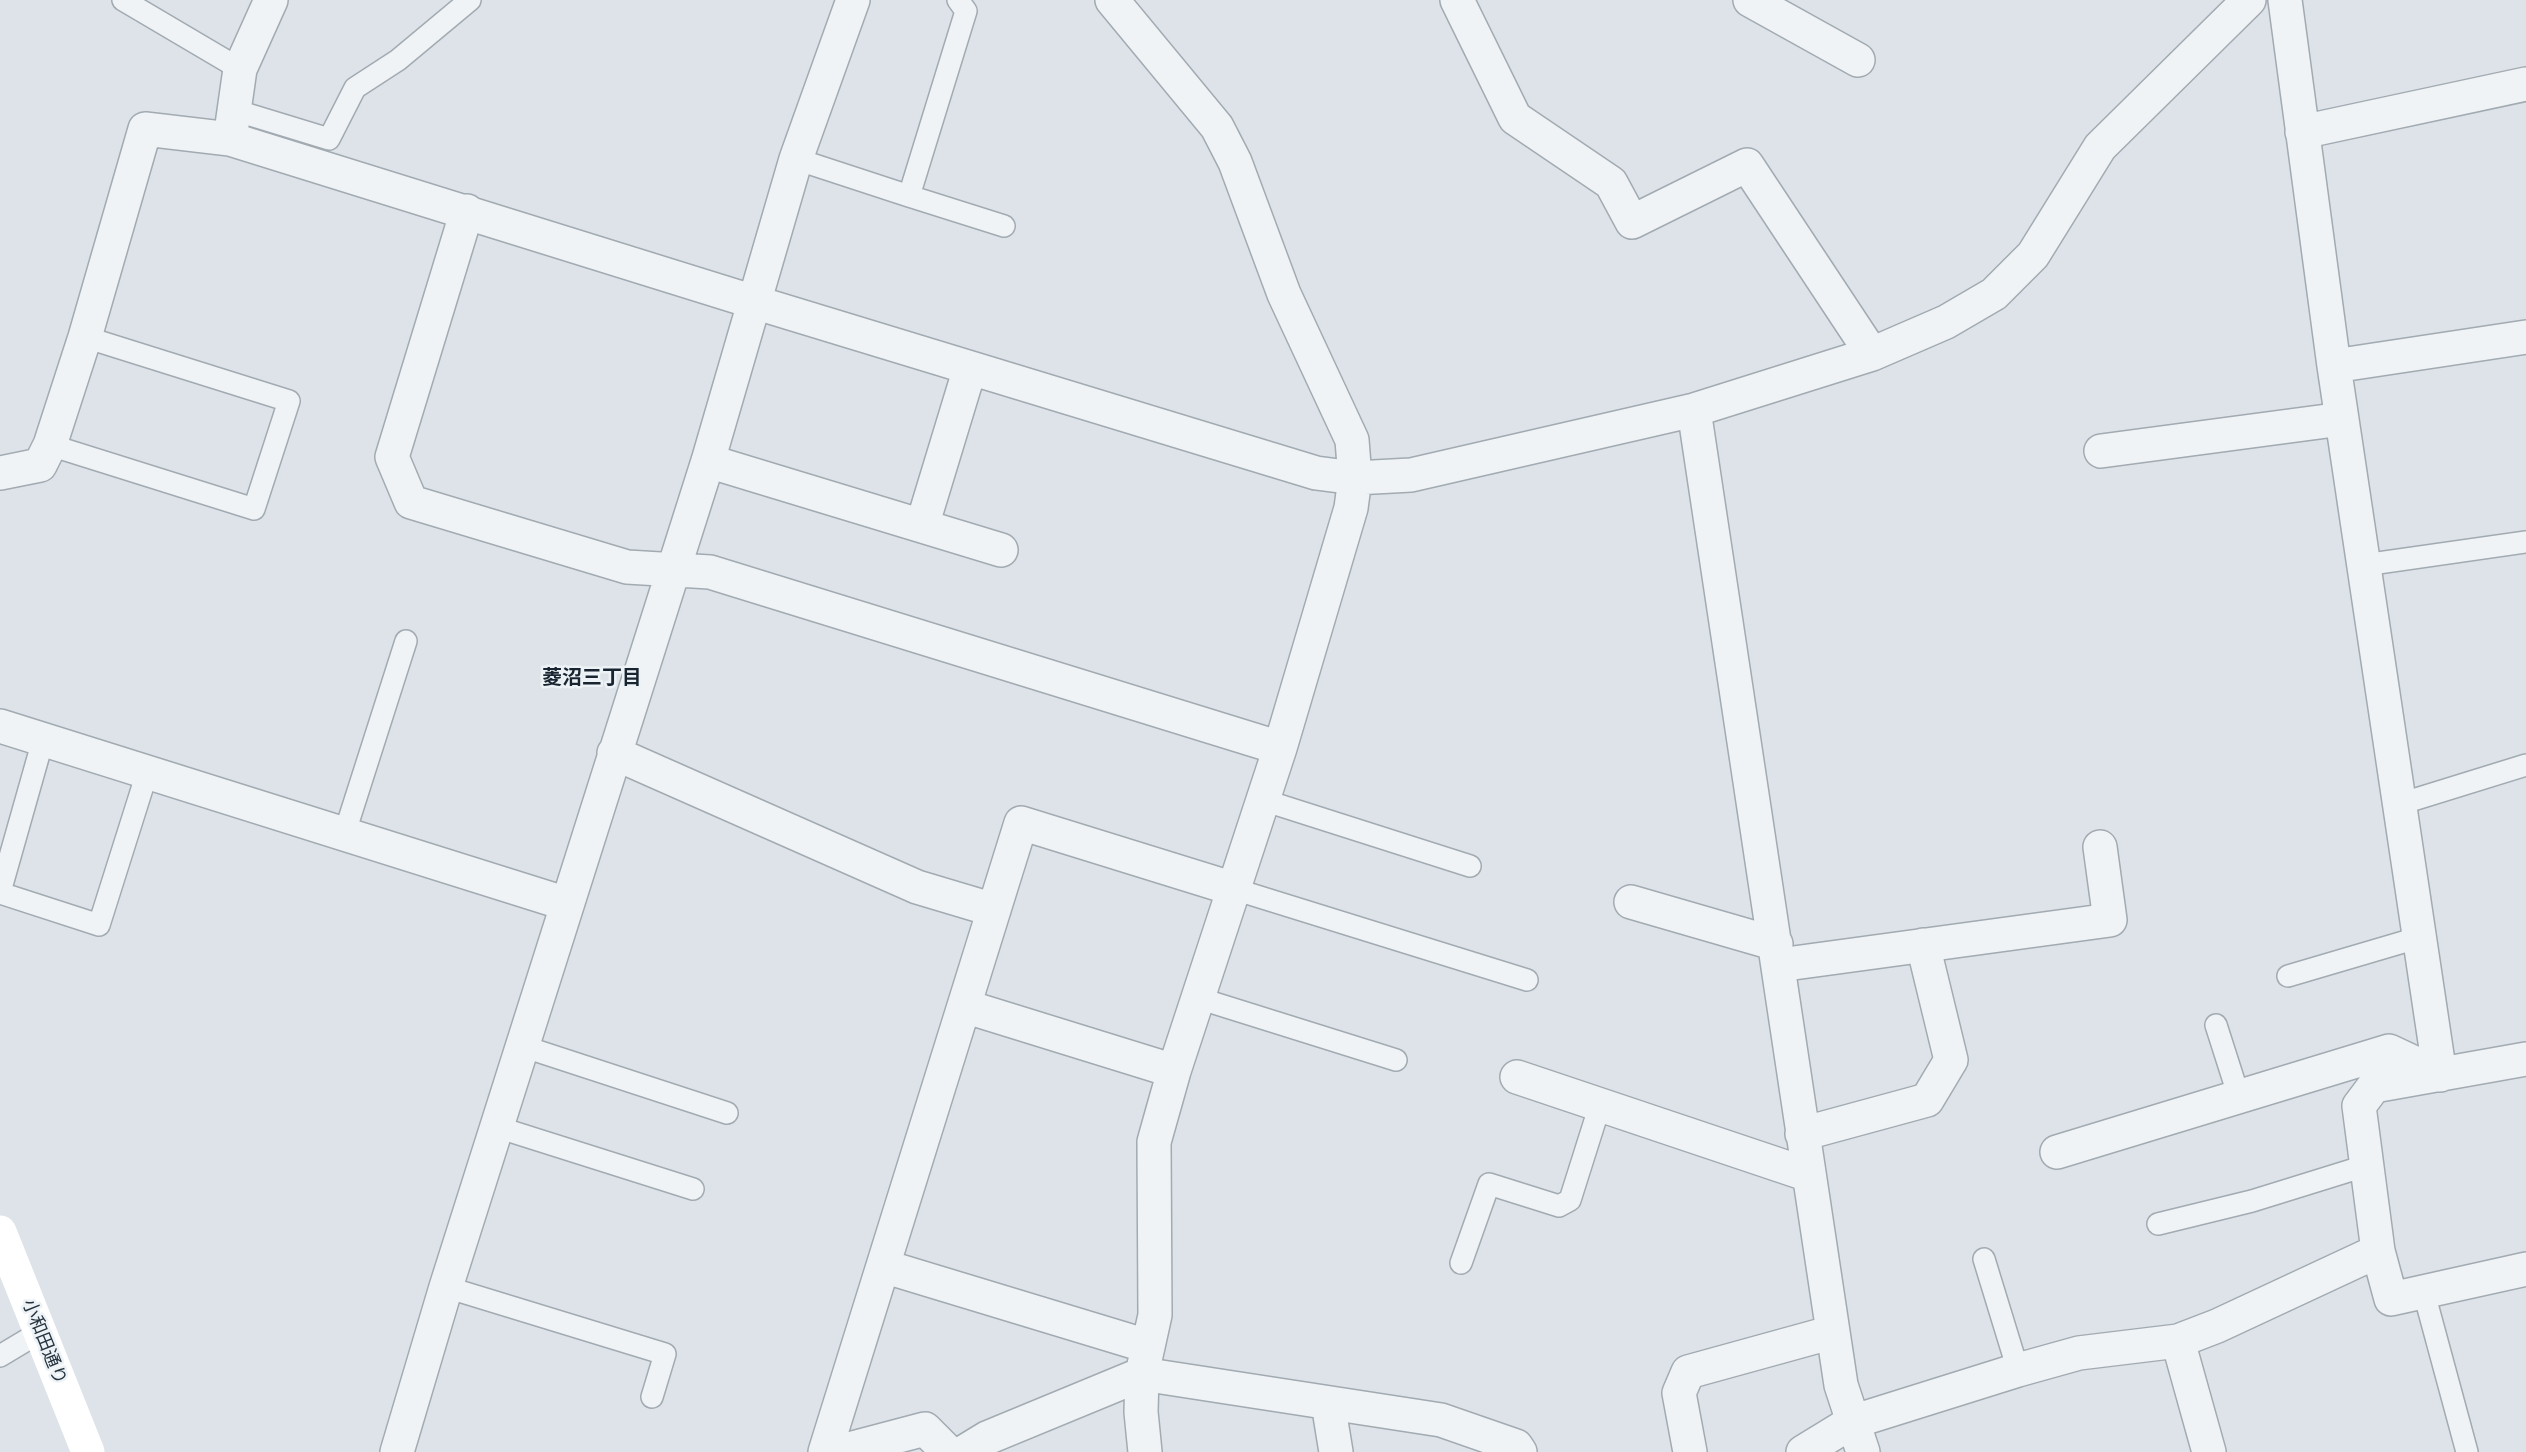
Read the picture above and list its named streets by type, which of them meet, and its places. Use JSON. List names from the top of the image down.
{
  "streets": {
    "street": ["小和田通り"]
  },
  "districts": ["菱沼三丁目"]
}
